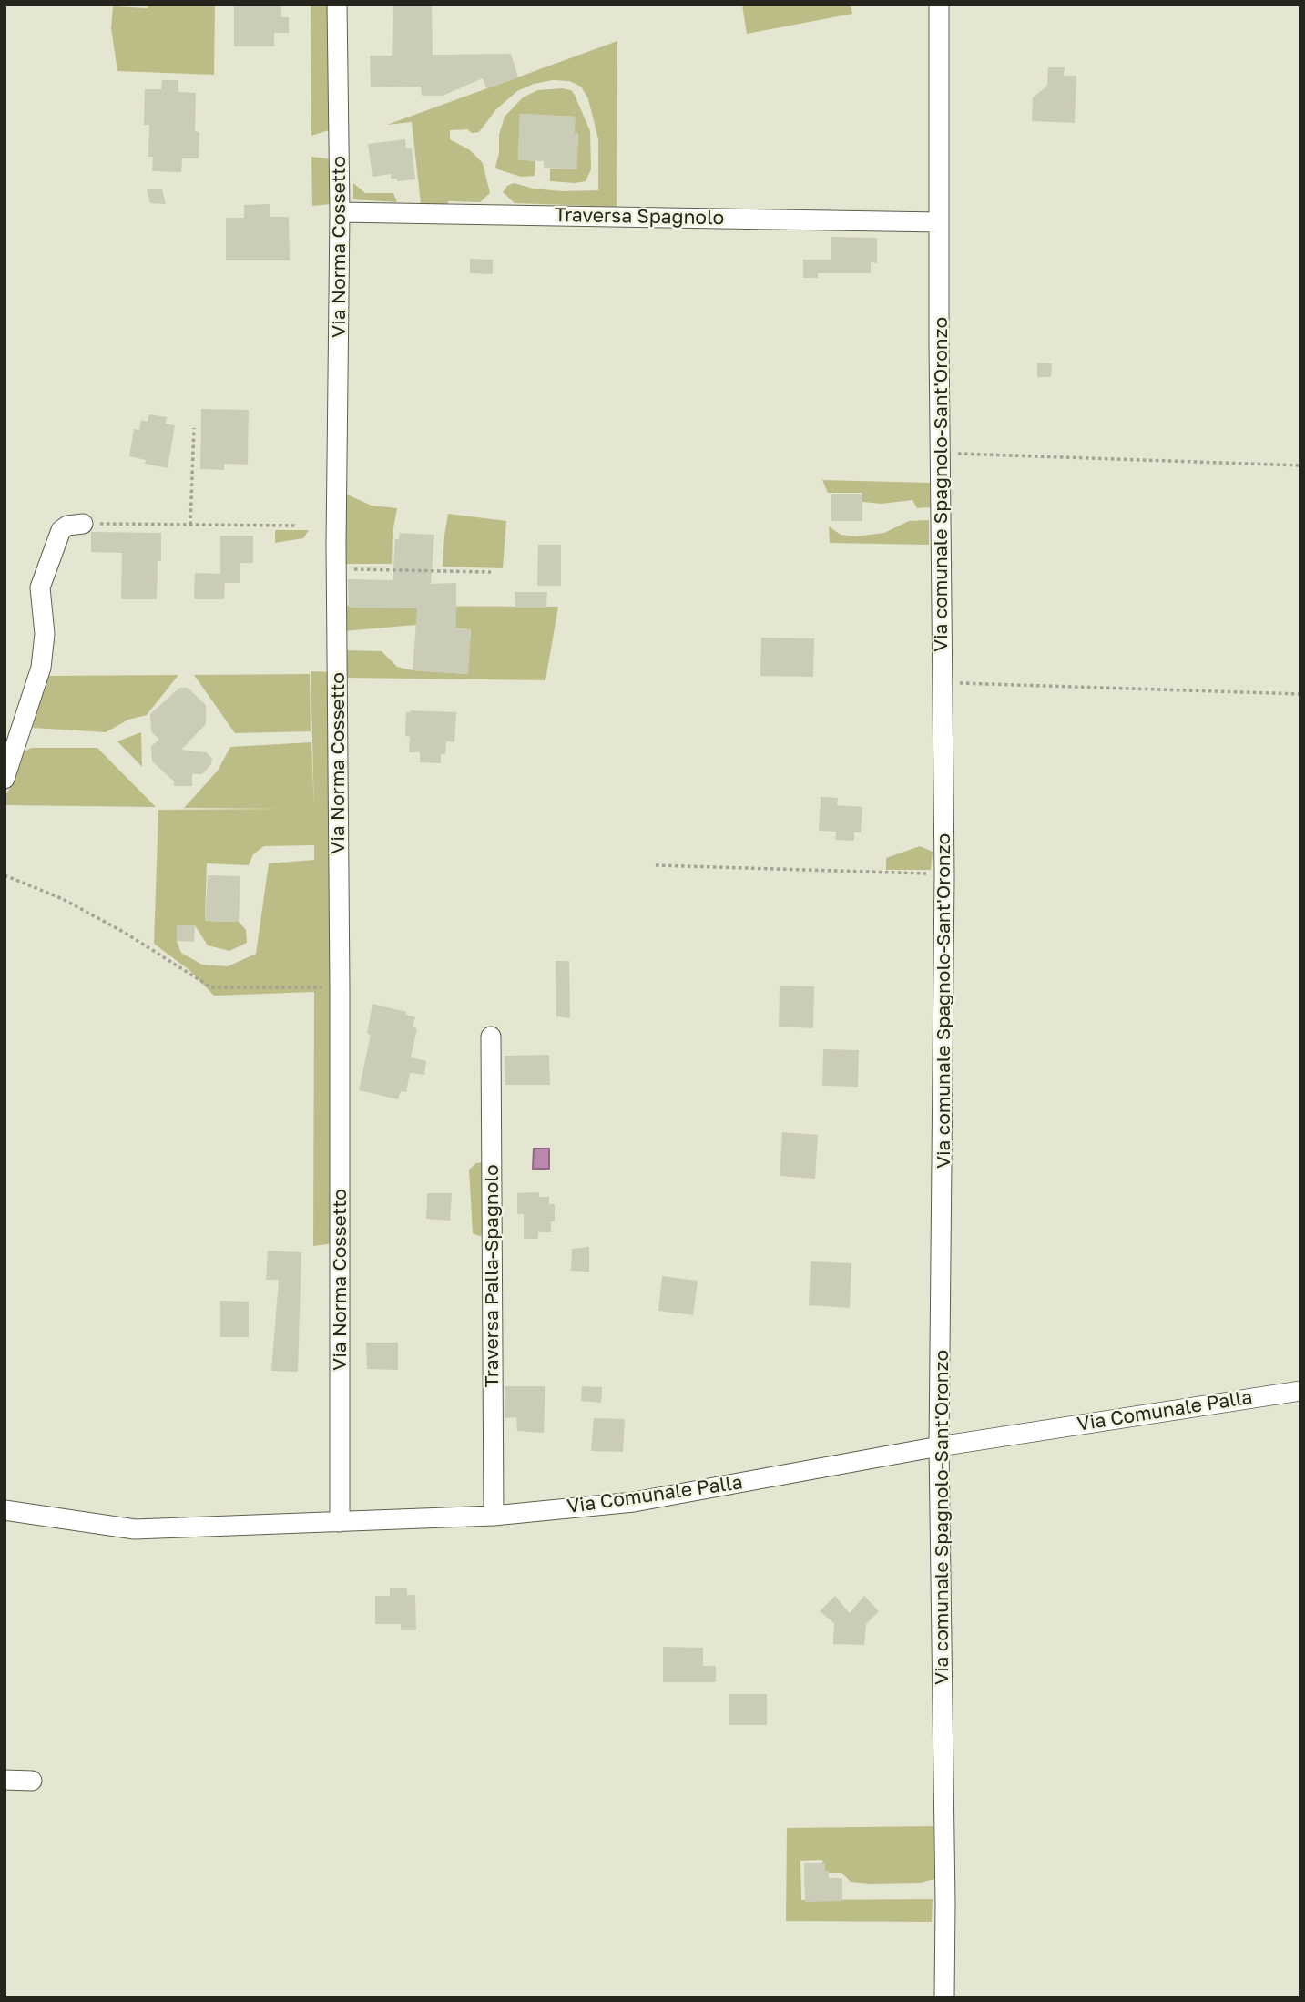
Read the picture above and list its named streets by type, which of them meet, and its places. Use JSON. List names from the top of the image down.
{
  "streets": {
    "street": [
      "Traversa Spagnolo",
      "Via Norma Cossetto",
      "Via comunale Spagnolo-Sant'Oronzo",
      "Traversa Palla-Spagnolo",
      "Via Comunale Palla"
    ]
  },
  "crossings": [
    ["Traversa Spagnolo", "Via Norma Cossetto"],
    ["Traversa Spagnolo", "Via comunale Spagnolo-Sant'Oronzo"],
    ["Via Norma Cossetto", "Via Comunale Palla"],
    ["Via comunale Spagnolo-Sant'Oronzo", "Via Comunale Palla"],
    ["Traversa Palla-Spagnolo", "Via Comunale Palla"]
  ]
}
